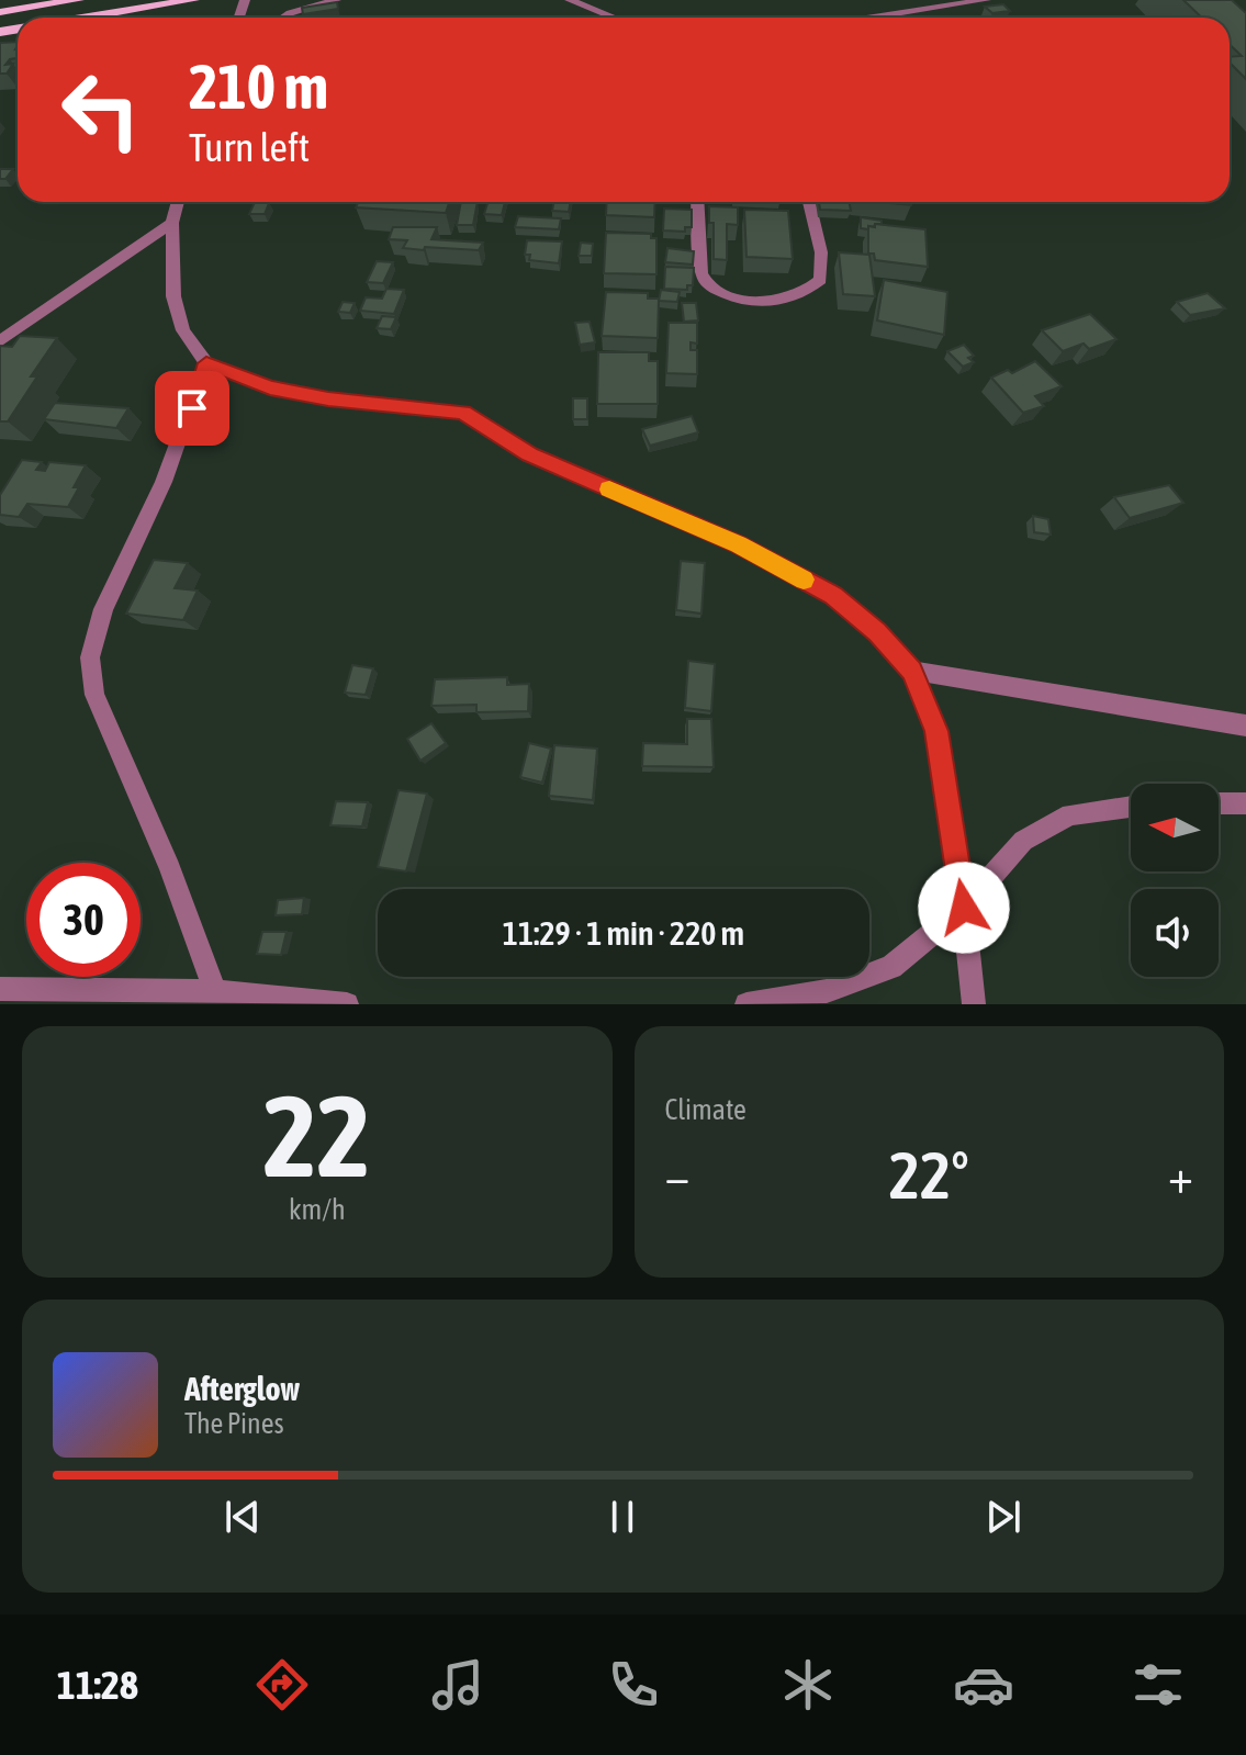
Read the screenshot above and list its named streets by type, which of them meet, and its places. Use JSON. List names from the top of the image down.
{
  "north": "left",
  "page": {
    "turn": ["210 m", "Turn left"],
    "limit": "30",
    "trip": "11:29 · 1 min · 220 m",
    "tile": [
      ["22", "km/h"],
      "Climate"
    ],
    "heat": ["−", "22°", "+"],
    "song": ["Afterglow", "The Pines"],
    "tabs": "11:28"
  }
}
